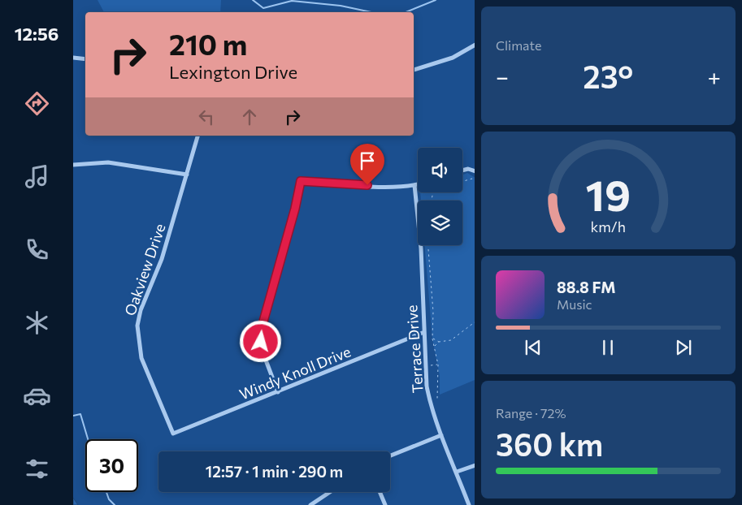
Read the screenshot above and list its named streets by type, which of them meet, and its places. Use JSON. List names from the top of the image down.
{
  "streets": {
    "street": ["Oakview Drive", "Terrace Drive", "Windy Knoll Drive"]
  },
  "crossings": [
    ["Oakview Drive", "Windy Knoll Drive"],
    ["Terrace Drive", "Windy Knoll Drive"]
  ],
  "page": {
    "tabs": "12:56",
    "tile": [
      "Climate",
      ["Range · 72%", "360 km"]
    ],
    "turn": ["210 m", "Lexington Drive"],
    "heat": ["−", "23°", "+"],
    "song": ["88.8 FM", "Music"],
    "limit": "30",
    "trip": "12:57 · 1 min · 290 m",
    "gauge": ["19", "km/h"]
  }
}
